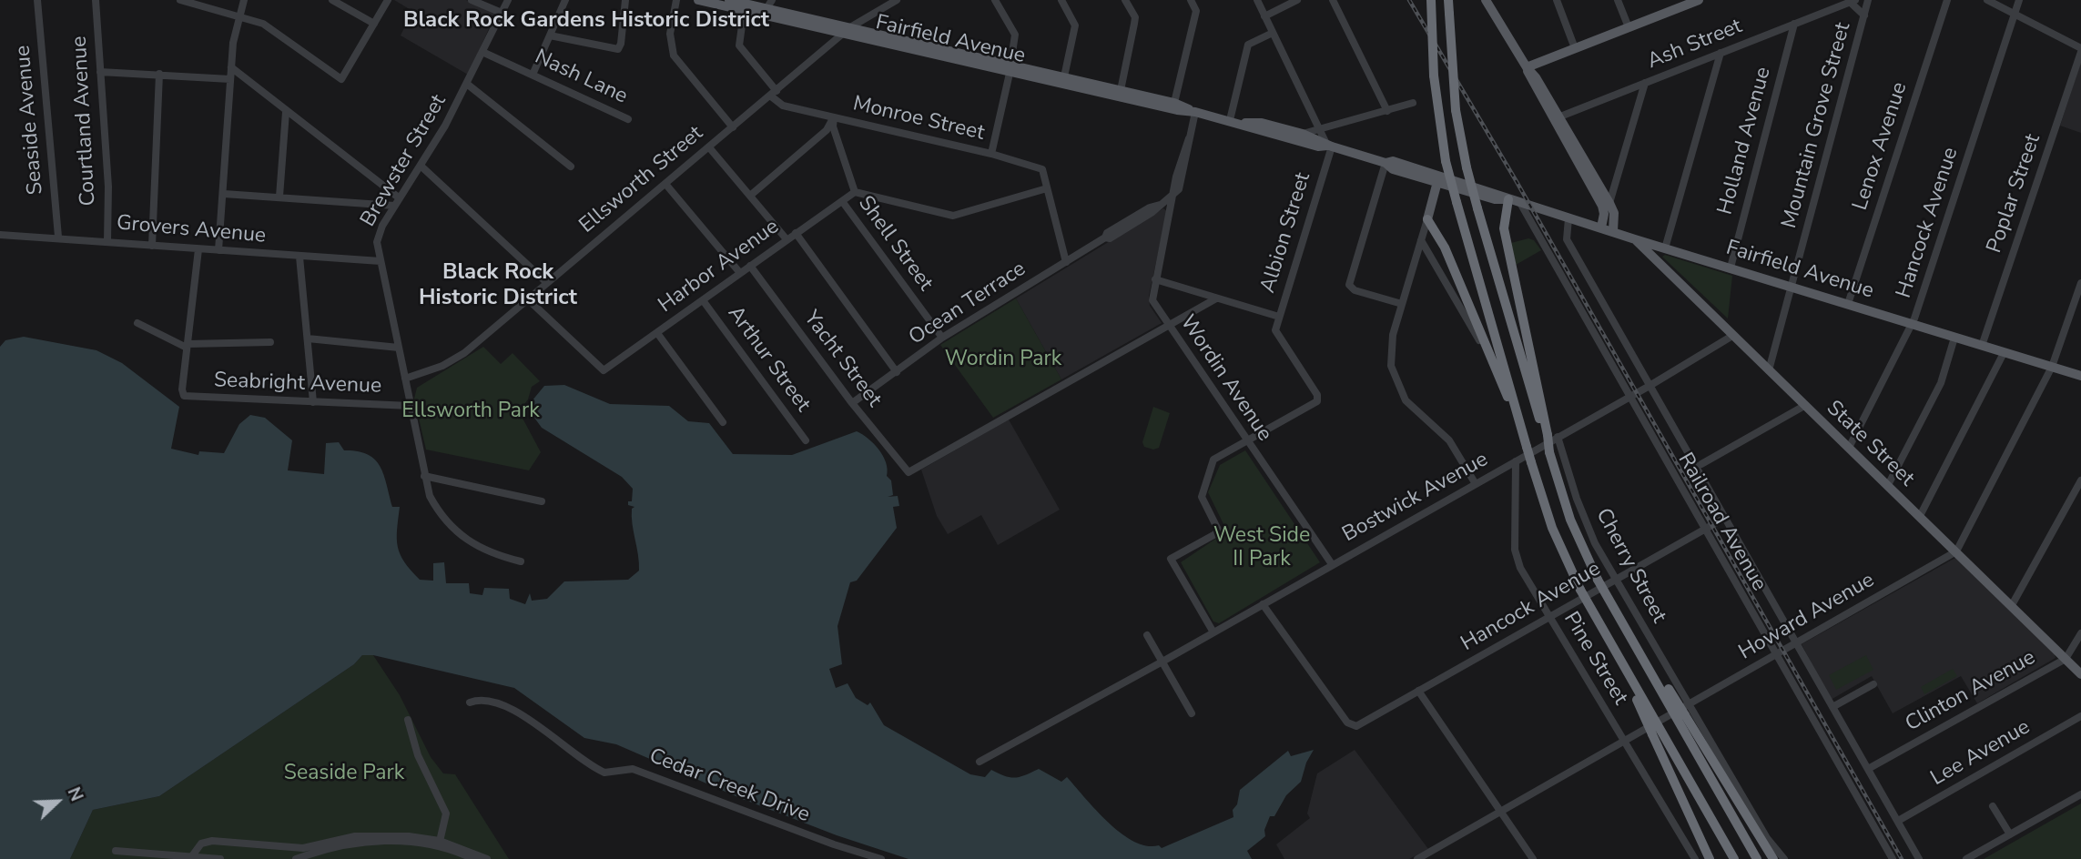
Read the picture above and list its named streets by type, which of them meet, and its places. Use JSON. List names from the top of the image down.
{
  "streets": {
    "main road": ["Fairfield Avenue", "State Street"],
    "street": [
      "Ash Street",
      "Nash Lane",
      "Monroe Street",
      "Seaside Avenue",
      "Courtland Avenue",
      "Mountain Grove Street",
      "Holland Avenue",
      "Lenox Avenue",
      "Brewster Street",
      "Ellsworth Street",
      "Poplar Street",
      "Hancock Avenue",
      "Grovers Avenue",
      "Albion Street",
      "Shell Street",
      "Harbor Avenue",
      "Ocean Terrace",
      "Arthur Street",
      "Yacht Street",
      "Wordin Avenue",
      "Seabright Avenue",
      "Bostwick Avenue",
      "Railroad Avenue",
      "Cherry Street",
      "Howard Avenue",
      "Pine Street",
      "Clinton Avenue",
      "Lee Avenue",
      "Cedar Creek Drive"
    ]
  },
  "crossings": [
    ["Fairfield Avenue", "Mountain Grove Street"],
    ["Fairfield Avenue", "Holland Avenue"],
    ["Fairfield Avenue", "Lenox Avenue"],
    ["Fairfield Avenue", "Ellsworth Street"],
    ["Fairfield Avenue", "Poplar Street"],
    ["Fairfield Avenue", "Hancock Avenue"],
    ["Fairfield Avenue", "Albion Street"],
    ["Fairfield Avenue", "Wordin Avenue"],
    ["Fairfield Avenue", "State Street"],
    ["Fairfield Avenue", "Railroad Avenue"],
    ["Ash Street", "Mountain Grove Street"],
    ["Ash Street", "Holland Avenue"],
    ["Nash Lane", "Brewster Street"],
    ["Monroe Street", "Ellsworth Street"],
    ["Seaside Avenue", "Grovers Avenue"],
    ["Courtland Avenue", "Grovers Avenue"],
    ["Mountain Grove Street", "State Street"],
    ["Brewster Street", "Ellsworth Street"],
    ["Brewster Street", "Grovers Avenue"],
    ["Brewster Street", "Seabright Avenue"],
    ["Ellsworth Street", "Harbor Avenue"],
    ["Hancock Avenue", "State Street"],
    ["Hancock Avenue", "Bostwick Avenue"],
    ["Hancock Avenue", "Railroad Avenue"],
    ["Hancock Avenue", "Cherry Street"],
    ["Hancock Avenue", "Pine Street"],
    ["Albion Street", "Wordin Avenue"],
    ["Shell Street", "Harbor Avenue"],
    ["Shell Street", "Ocean Terrace"],
    ["Harbor Avenue", "Arthur Street"],
    ["Harbor Avenue", "Yacht Street"],
    ["Ocean Terrace", "Yacht Street"],
    ["Ocean Terrace", "Wordin Avenue"],
    ["Yacht Street", "Wordin Avenue"],
    ["Wordin Avenue", "Bostwick Avenue"],
    ["State Street", "Bostwick Avenue"],
    ["State Street", "Howard Avenue"],
    ["State Street", "Clinton Avenue"],
    ["Bostwick Avenue", "Railroad Avenue"],
    ["Bostwick Avenue", "Cherry Street"],
    ["Bostwick Avenue", "Pine Street"],
    ["Railroad Avenue", "Howard Avenue"],
    ["Railroad Avenue", "Clinton Avenue"],
    ["Railroad Avenue", "Lee Avenue"],
    ["Cherry Street", "Howard Avenue"],
    ["Howard Avenue", "Pine Street"]
  ],
  "districts": ["Black Rock Gardens Historic District", "Black Rock Historic District"],
  "parks": [
    "Wordin Park",
    "Ellsworth Park",
    "West Side II Park",
    "Seaside Park"
  ],
  "north": "top right"
}
